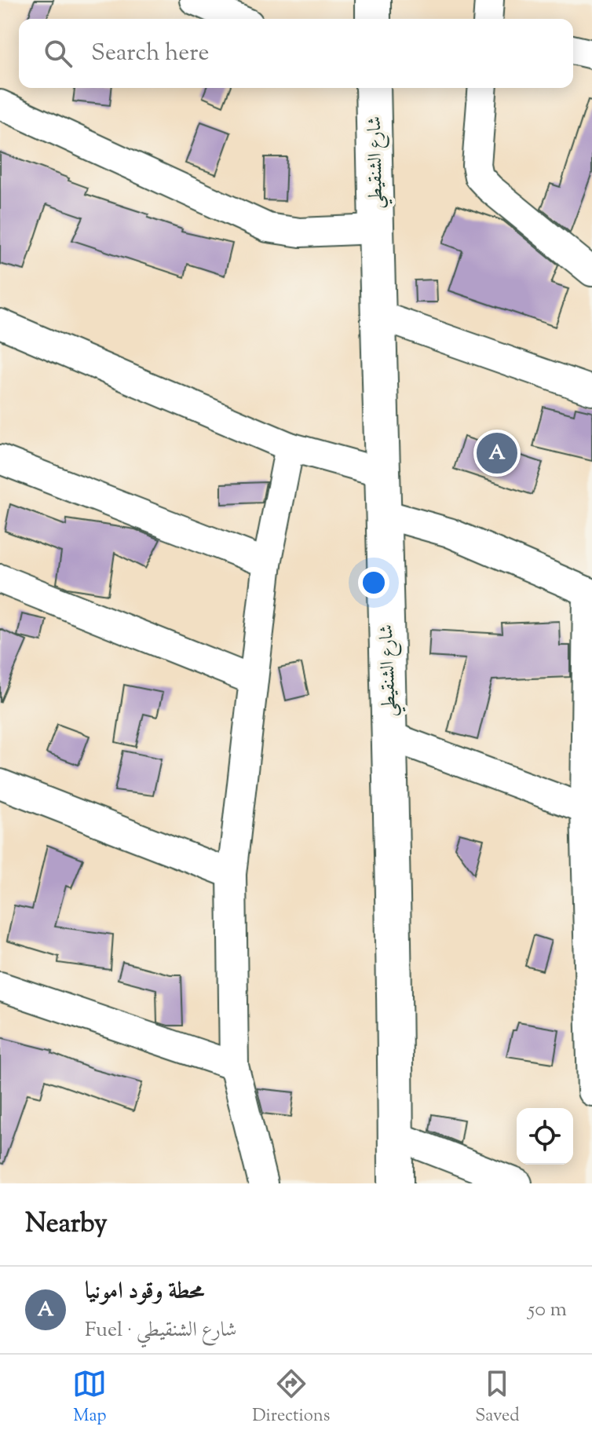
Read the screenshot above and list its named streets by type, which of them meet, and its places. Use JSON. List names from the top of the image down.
{
  "streets": {
    "street": ["شارع الشنقيطي"]
  },
  "page": {
    "search": "Search here",
    "pins": "A",
    "heading": "Nearby",
    "list": [
      {
        "mark": "A",
        "name": "محطة وقود امونيا",
        "note": "Fuel · شارع الشنقيطي",
        "value": "50 m"
      }
    ],
    "nav": ["Map", "Directions", "Saved"]
  }
}
